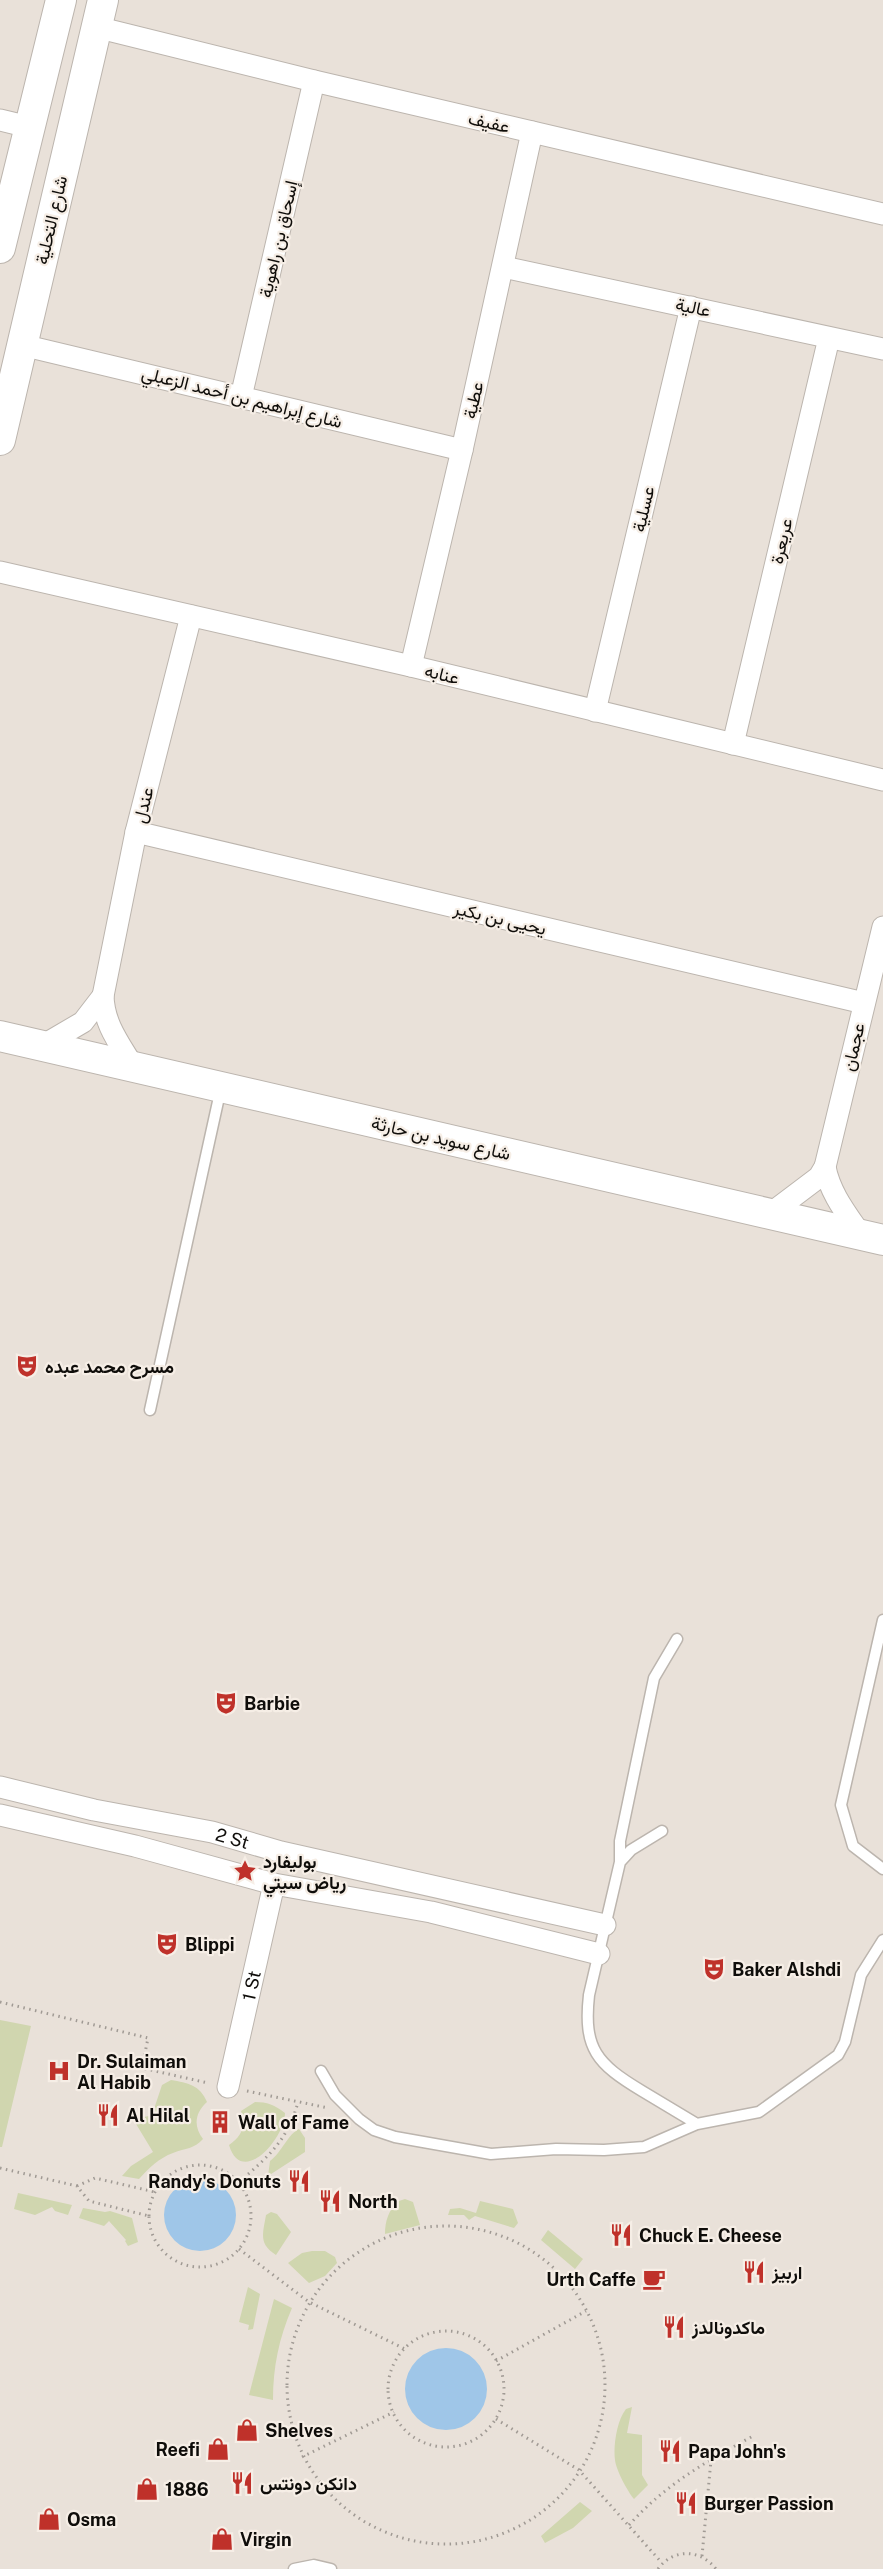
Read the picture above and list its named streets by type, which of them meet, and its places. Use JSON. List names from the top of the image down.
{
  "streets": {
    "street": [
      "عفيف",
      "شارع التحلية",
      "إسحاق بن راهوية",
      "عالية",
      "شارع إبراهيم بن أحمد الزعبلي",
      "عطية",
      "عسلية",
      "عريعرة",
      "عنابه",
      "عندل",
      "يحيى بن بكير",
      "عجمان",
      "شارع سويد بن حارثة",
      "2 St",
      "1 St"
    ]
  },
  "crossings": [
    ["عفيف", "شارع التحلية"],
    ["عفيف", "إسحاق بن راهوية"],
    ["عفيف", "عطية"],
    ["شارع التحلية", "شارع إبراهيم بن أحمد الزعبلي"],
    ["إسحاق بن راهوية", "شارع إبراهيم بن أحمد الزعبلي"],
    ["عالية", "عطية"],
    ["عالية", "عسلية"],
    ["عالية", "عريعرة"],
    ["شارع إبراهيم بن أحمد الزعبلي", "عطية"],
    ["عطية", "عنابه"],
    ["عسلية", "عنابه"],
    ["عريعرة", "عنابه"],
    ["عنابه", "عندل"],
    ["عندل", "يحيى بن بكير"],
    ["عندل", "شارع سويد بن حارثة"],
    ["يحيى بن بكير", "عجمان"],
    ["2 St", "1 St"]
  ],
  "places": {
    "theatre": [
      "مسرح محمد عبده",
      "Barbie",
      "Blippi",
      "Baker Alshdi"
    ],
    "place": ["بوليفارد رياض سيتي"],
    "hospital": ["Dr. Sulaiman Al Habib"],
    "restaurant": [
      "Al Hilal",
      "Randy's Donuts",
      "North",
      "Chuck E. Cheese",
      "اربيز",
      "ماكدونالدز",
      "Papa John's",
      "دانكن دونتس",
      "Burger Passion"
    ],
    "building": ["Wall of Fame"],
    "cafe": ["Urth Caffe"],
    "shop": [
      "Shelves",
      "Reefi",
      "1886",
      "Osma",
      "Virgin"
    ]
  }
}
